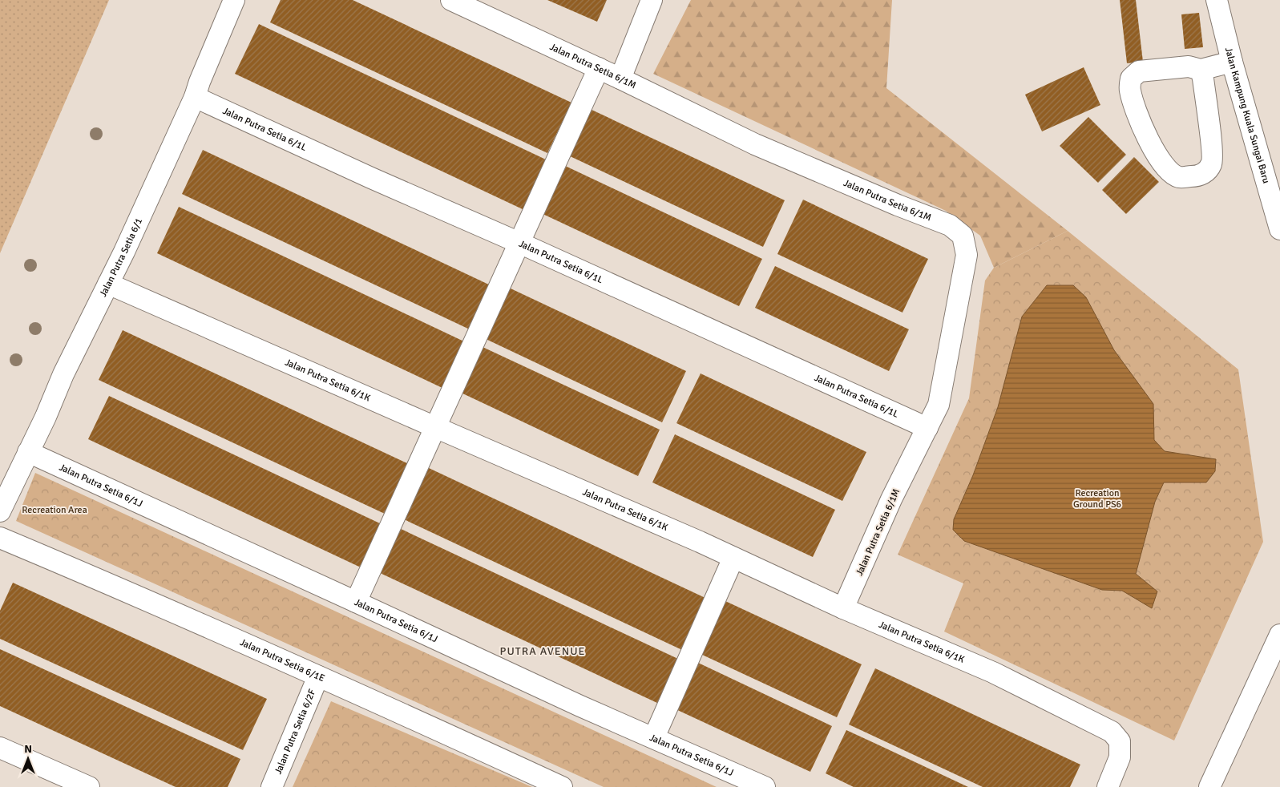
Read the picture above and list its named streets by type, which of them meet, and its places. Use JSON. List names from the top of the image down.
{
  "streets": {
    "street": [
      "Jalan Putra Setia 6/1M",
      "Jalan Kampung Kuala Sungai Baru",
      "Jalan Putra Setia 6/1L",
      "Jalan Putra Setia 6/1",
      "Jalan Putra Setia 6/1K",
      "Jalan Putra Setia 6/1J",
      "Jalan Putra Setia 6/1E",
      "Jalan Putra Setia 6/2F"
    ]
  },
  "crossings": [
    ["Jalan Putra Setia 6/1M", "Jalan Putra Setia 6/1L"],
    ["Jalan Putra Setia 6/1M", "Jalan Putra Setia 6/1K"],
    ["Jalan Putra Setia 6/1L", "Jalan Putra Setia 6/1"],
    ["Jalan Putra Setia 6/1", "Jalan Putra Setia 6/1K"],
    ["Jalan Putra Setia 6/1", "Jalan Putra Setia 6/1J"],
    ["Jalan Putra Setia 6/1E", "Jalan Putra Setia 6/2F"]
  ],
  "districts": ["PUTRA AVENUE"],
  "parks": ["Recreation Ground PS6", "Recreation Area"],
  "north": "top"
}
